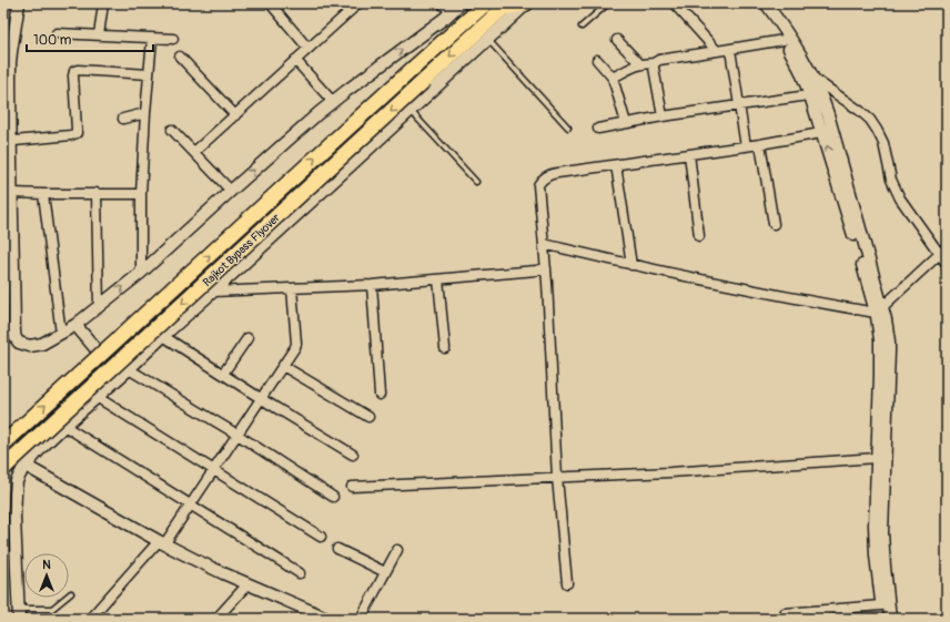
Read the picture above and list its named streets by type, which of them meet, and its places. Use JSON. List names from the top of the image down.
{
  "streets": {
    "highway": ["Rajkot Bypass Flyover"]
  },
  "scale_bar": "100 m",
  "north": "top"
}
